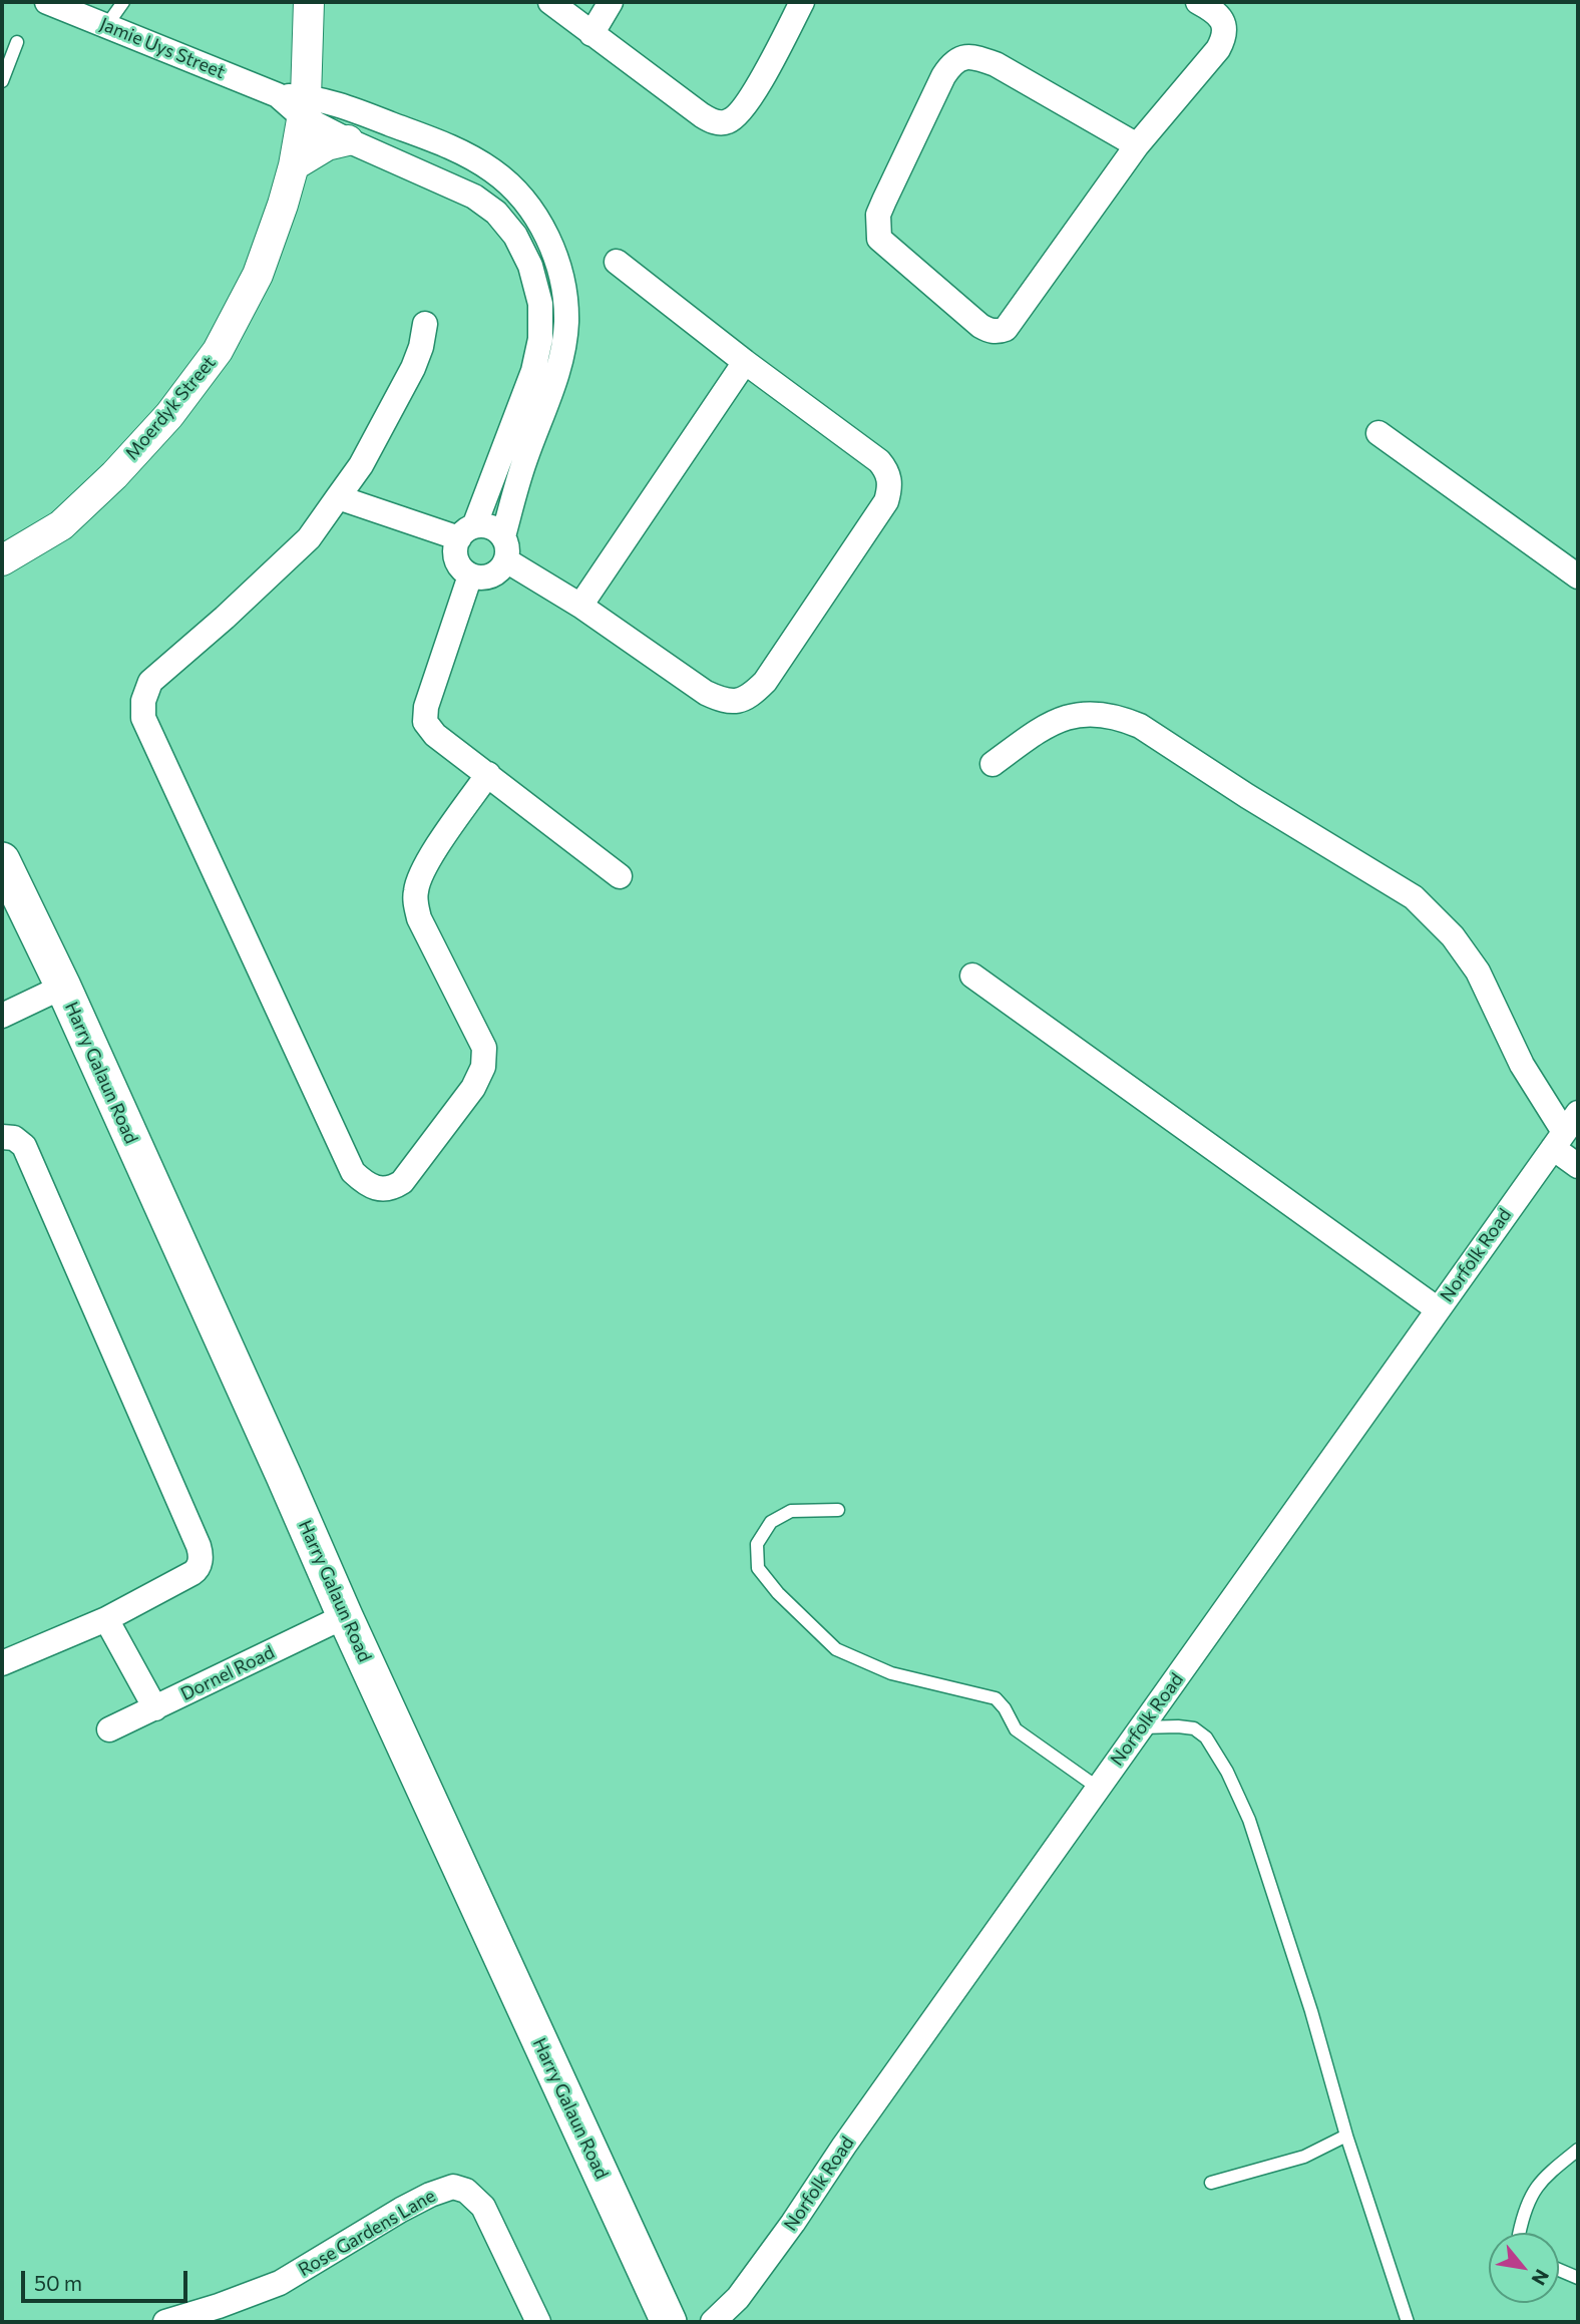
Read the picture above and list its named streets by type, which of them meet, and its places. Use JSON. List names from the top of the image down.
{
  "streets": {
    "main road": ["Harry Galaun Road"],
    "street": [
      "Jamie Uys Street",
      "Moerdyk Street",
      "Norfolk Road",
      "Dornel Road",
      "Rose Gardens Lane"
    ]
  },
  "crossings": [
    ["Jamie Uys Street", "Moerdyk Street"],
    ["Harry Galaun Road", "Dornel Road"]
  ],
  "scale_bar": "50 m",
  "north": "bottom right"
}
